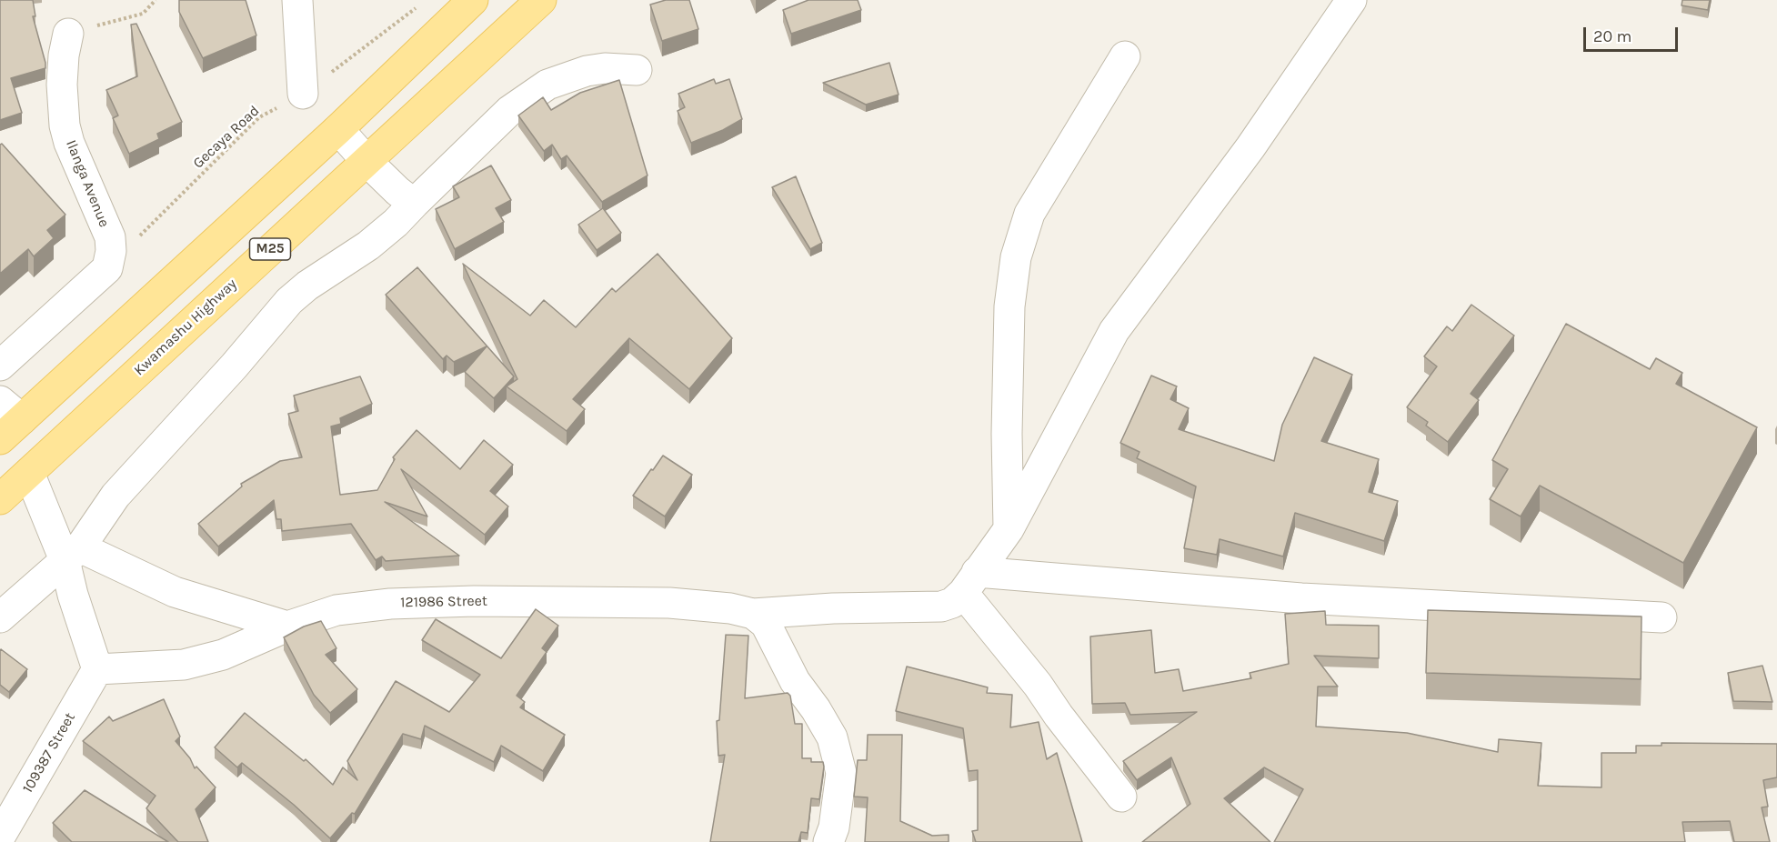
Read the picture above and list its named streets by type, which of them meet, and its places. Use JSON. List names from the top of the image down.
{
  "streets": {
    "main road": ["M25", "Kwamashu Highway"],
    "street": ["Ilanga Avenue", "121986 Street", "109387 Street"],
    "path": ["Gecaya Road"]
  },
  "crossings": [
    ["Gecaya Road", "Ilanga Avenue"],
    ["121986 Street", "109387 Street"]
  ],
  "scale_bar": "20 m"
}
